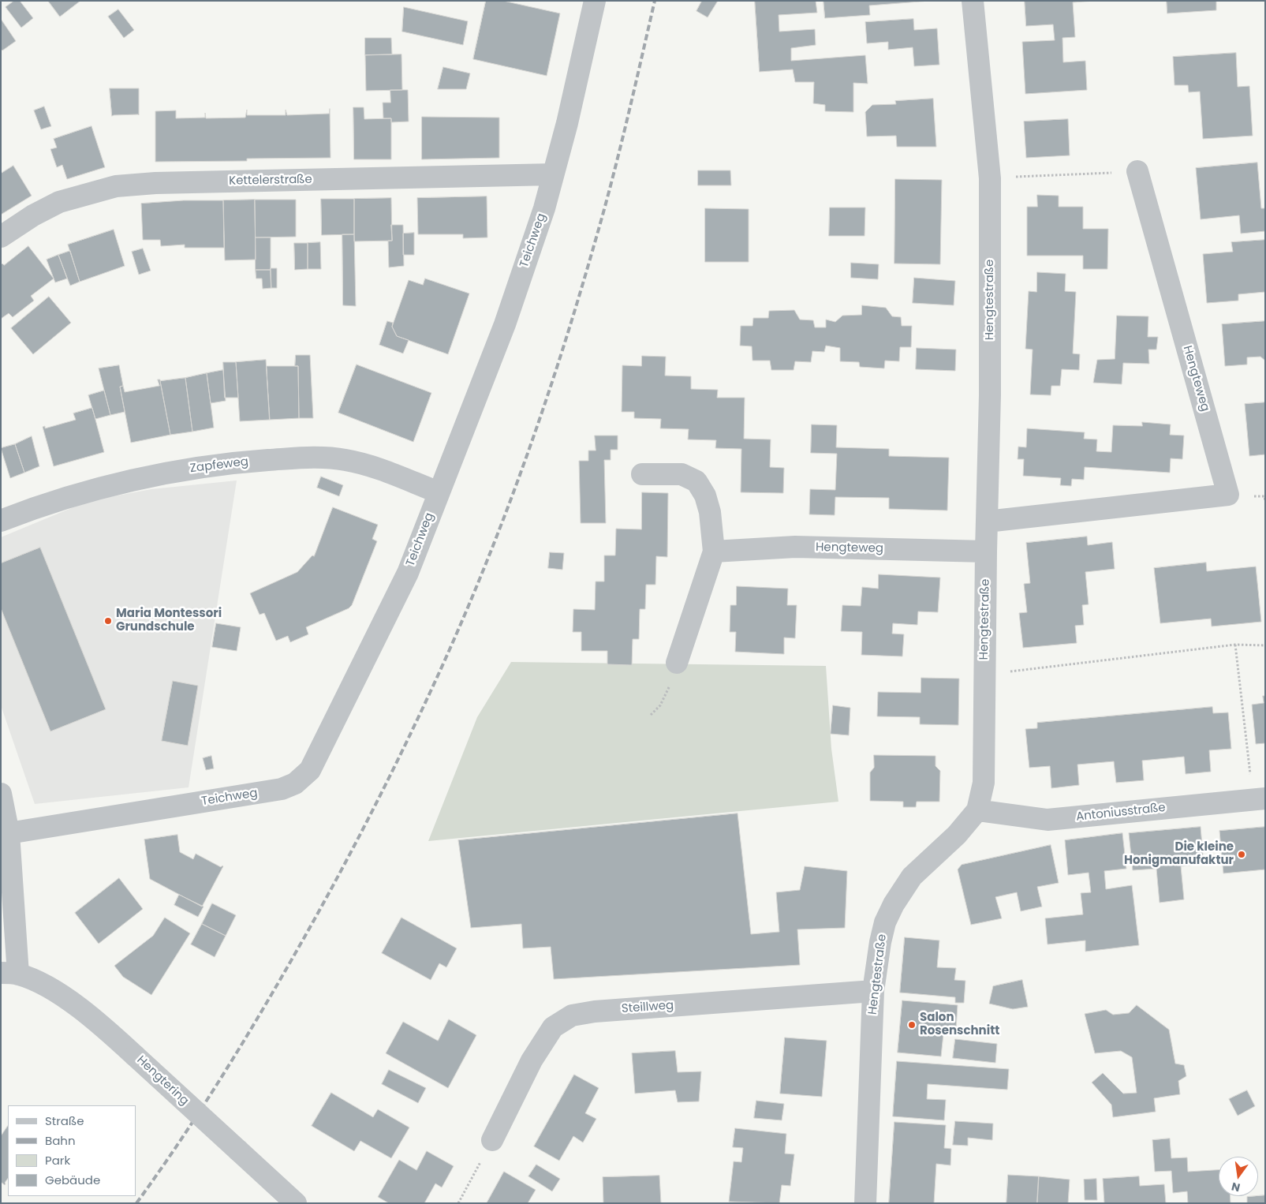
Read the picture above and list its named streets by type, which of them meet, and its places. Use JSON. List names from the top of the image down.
{
  "streets": {
    "street": [
      "Kettelerstraße",
      "Teichweg",
      "Hengtestraße",
      "Hengteweg",
      "Zapfeweg",
      "Antoniusstraße",
      "Steillweg",
      "Hengtering"
    ]
  },
  "crossings": [
    ["Kettelerstraße", "Teichweg"],
    ["Teichweg", "Zapfeweg"],
    ["Hengtestraße", "Hengteweg"],
    ["Hengtestraße", "Antoniusstraße"],
    ["Hengtestraße", "Steillweg"]
  ],
  "places": ["Maria Montessori Grundschule", "Die kleine Honigmanufaktur", "Salon Rosenschnitt"],
  "legend": [
    "Straße",
    "Bahn",
    "Park",
    "Gebäude"
  ],
  "north": "bottom"
}
